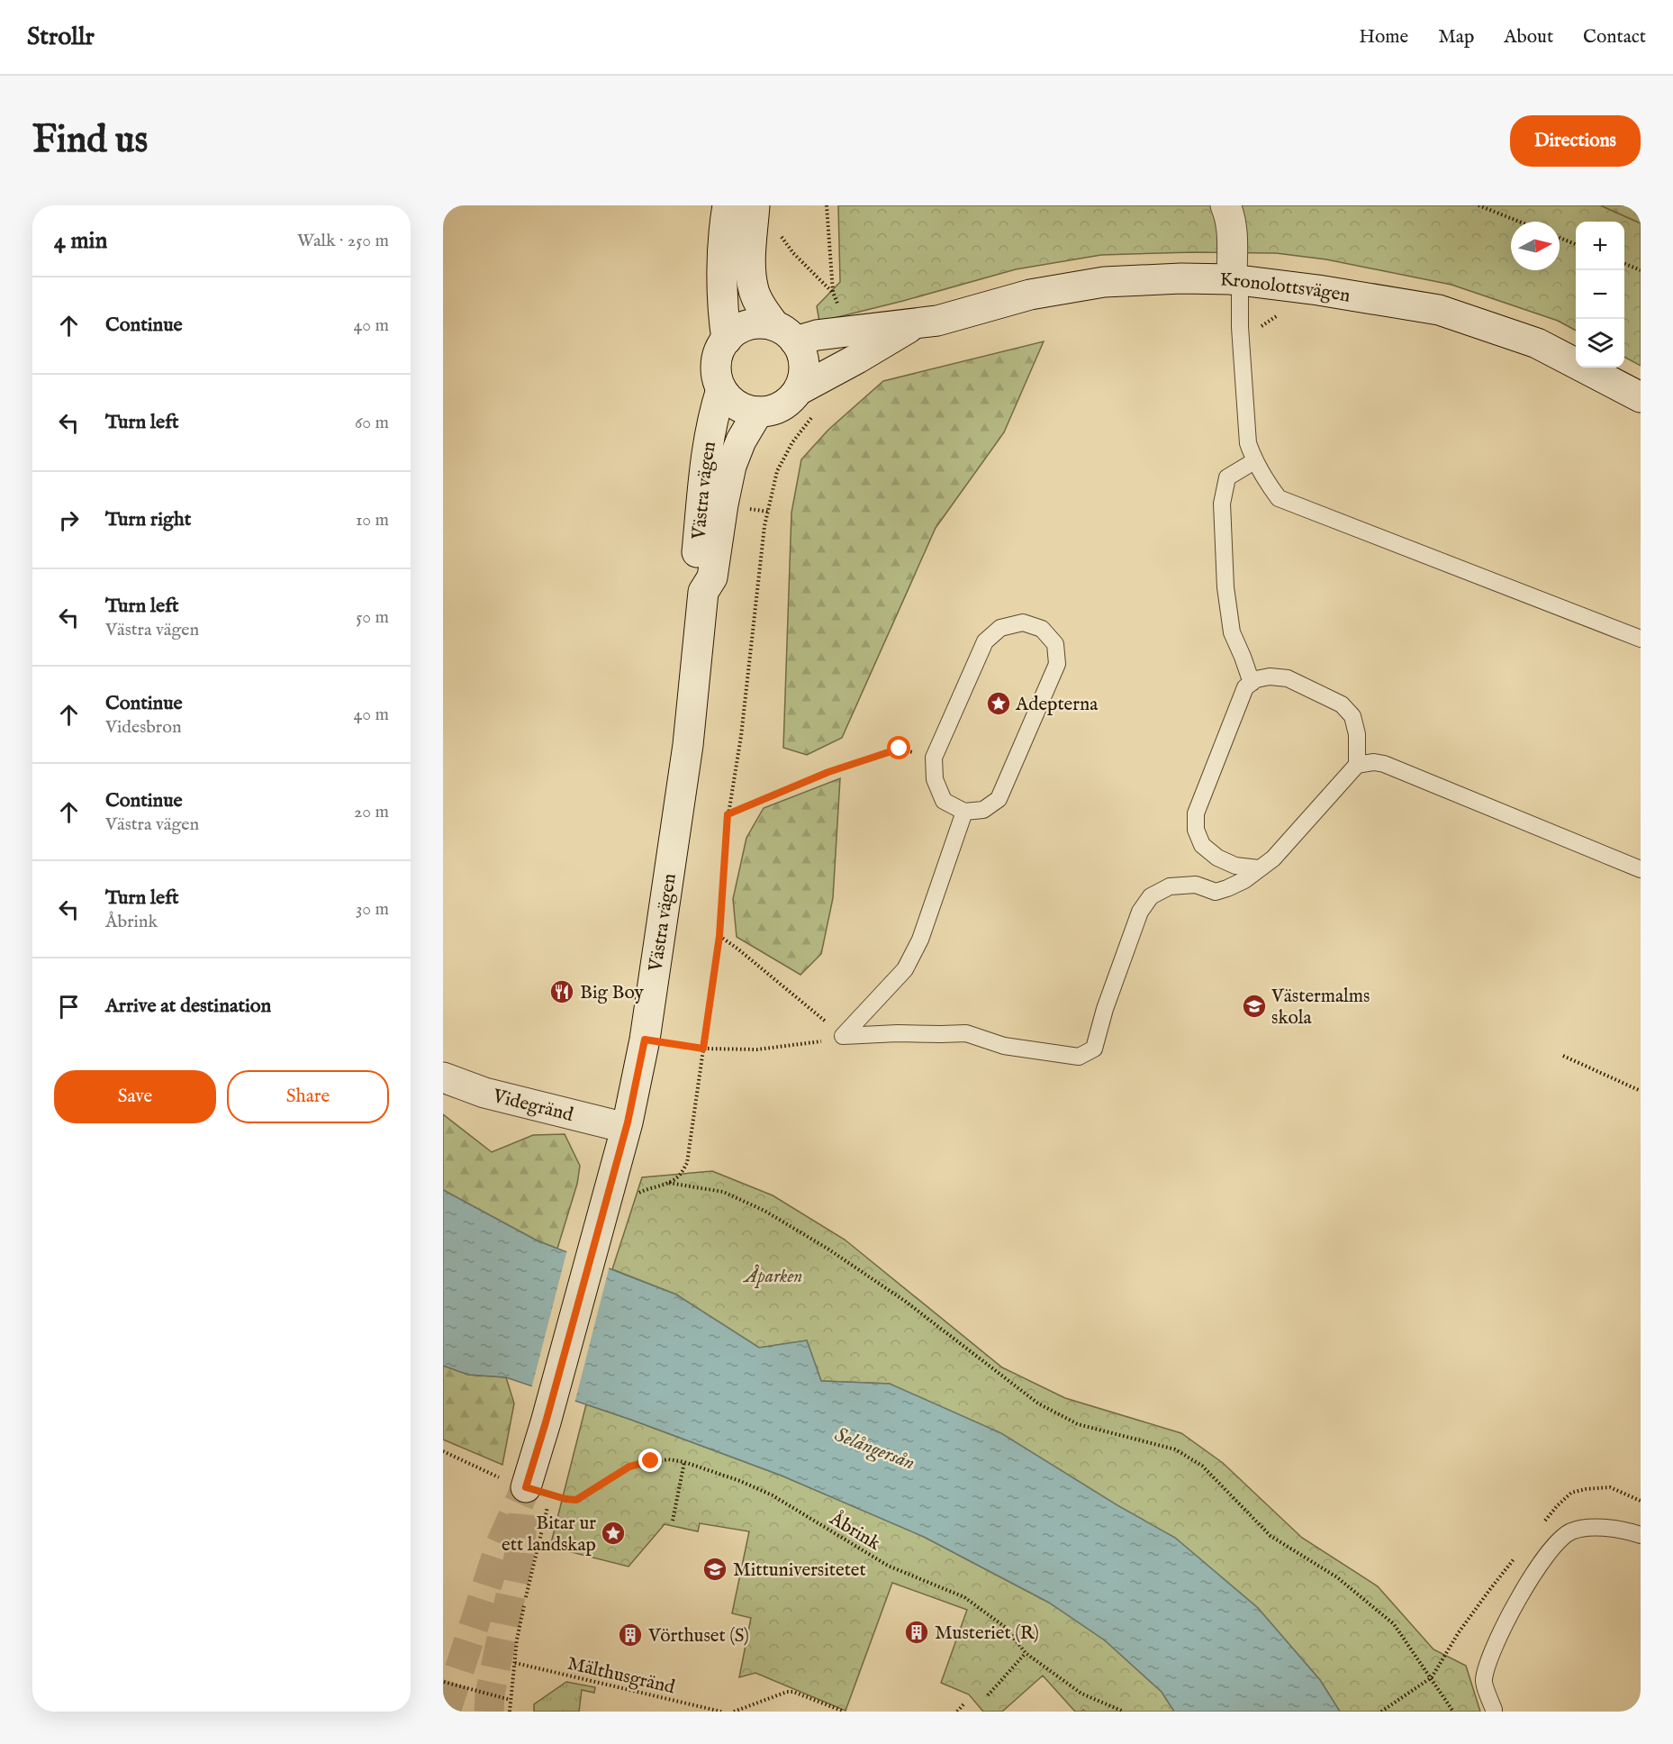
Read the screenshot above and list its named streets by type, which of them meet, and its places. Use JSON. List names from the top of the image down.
{
  "streets": {
    "street": ["Kronolottsvägen", "Västra vägen", "Videgränd"],
    "path": ["Åbrink", "Mälthusgränd"]
  },
  "crossings": [
    ["Kronolottsvägen", "Västra vägen"],
    ["Västra vägen", "Videgränd"],
    ["Västra vägen", "Åbrink"]
  ],
  "water": ["Selångersån"],
  "parks": ["Åparken"],
  "places": {
    "place": ["Adepterna", "Bitar ur ett landskap"],
    "restaurant": ["Big Boy"],
    "school or university": ["Västermalms skola", "Mittuniversitetet"],
    "building": ["Musteriet (R)", "Vörthuset (S)"]
  },
  "north": "right",
  "page": {
    "header": "Strollr",
    "nav": [
      "Home",
      "Map",
      "About",
      "Contact"
    ],
    "buttons": [
      "Directions",
      ["Save", "Share"]
    ],
    "title": "Find us",
    "heading": ["4 min", "Walk · 250 m"],
    "map_buttons": ["+", "−"],
    "list": [
      ["Continue", "40 m"],
      ["Turn left", "60 m"],
      ["Turn right", "10 m"],
      ["Turn left", "Västra vägen", "50 m"],
      ["Continue", "Videsbron", "40 m"],
      ["Continue", "Västra vägen", "20 m"],
      ["Turn left", "Åbrink", "30 m"],
      "Arrive at destination"
    ]
  }
}
